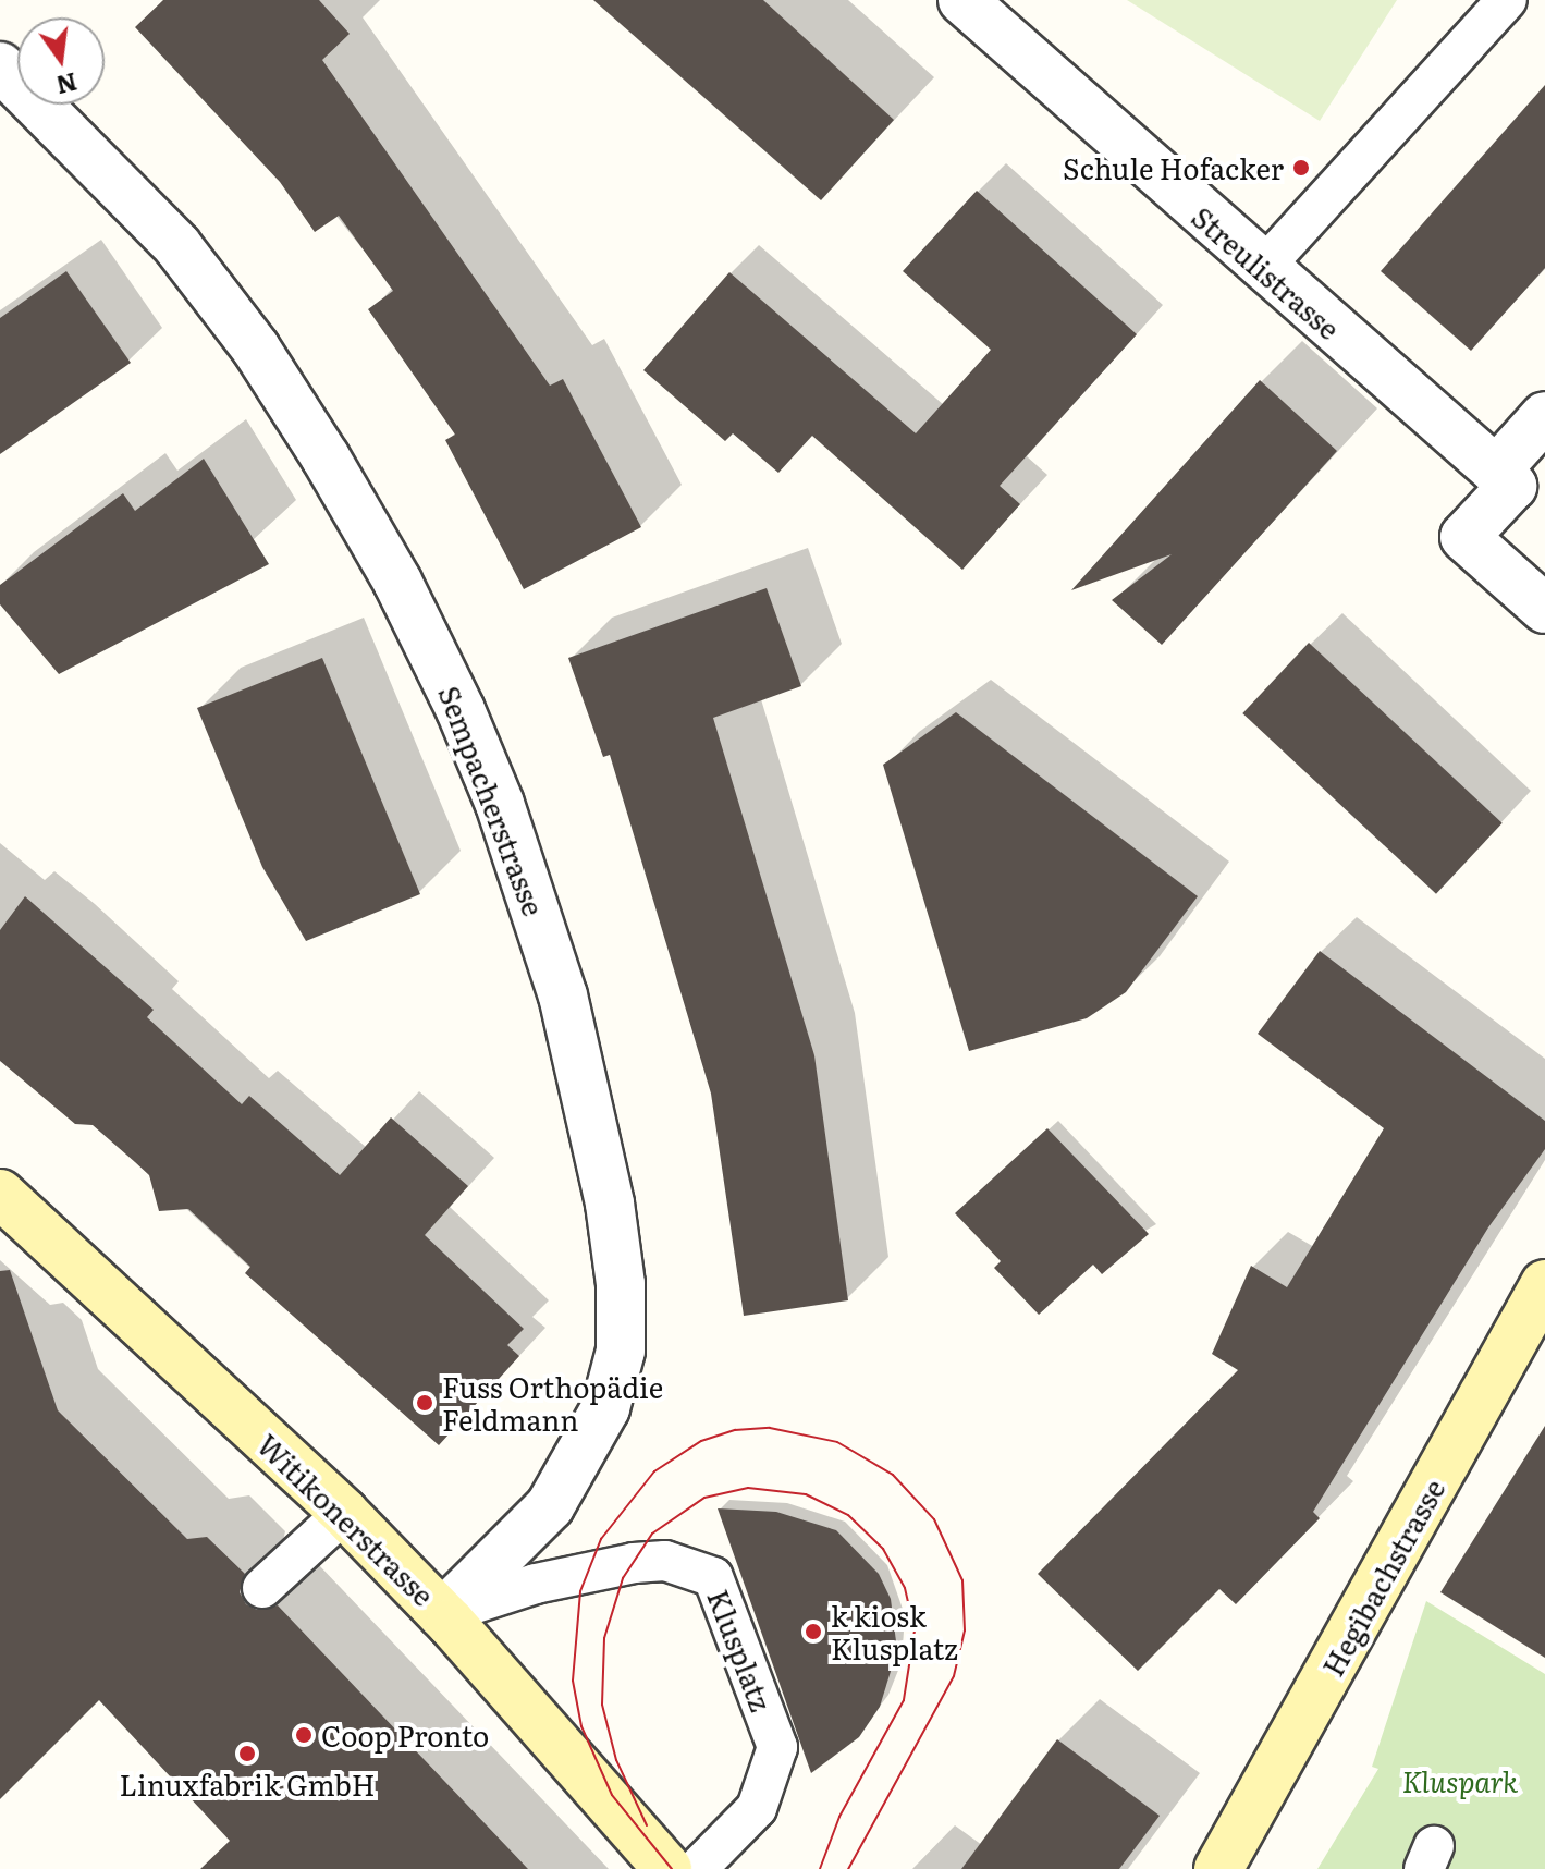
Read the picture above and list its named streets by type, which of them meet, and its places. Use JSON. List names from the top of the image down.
{
  "streets": {
    "main road": ["Witikonerstrasse", "Hegibachstrasse"],
    "street": ["Streulistrasse", "Sempacherstrasse"],
    "lane": ["Klusplatz"]
  },
  "crossings": [
    ["Sempacherstrasse", "Witikonerstrasse"],
    ["Sempacherstrasse", "Klusplatz"],
    ["Witikonerstrasse", "Klusplatz"]
  ],
  "parks": ["Kluspark"],
  "places": [
    "Schule Hofacker",
    "Fuss Orthopädie Feldmann",
    "k kiosk Klusplatz",
    "Coop Pronto",
    "Linuxfabrik GmbH"
  ],
  "north": "bottom"
}
